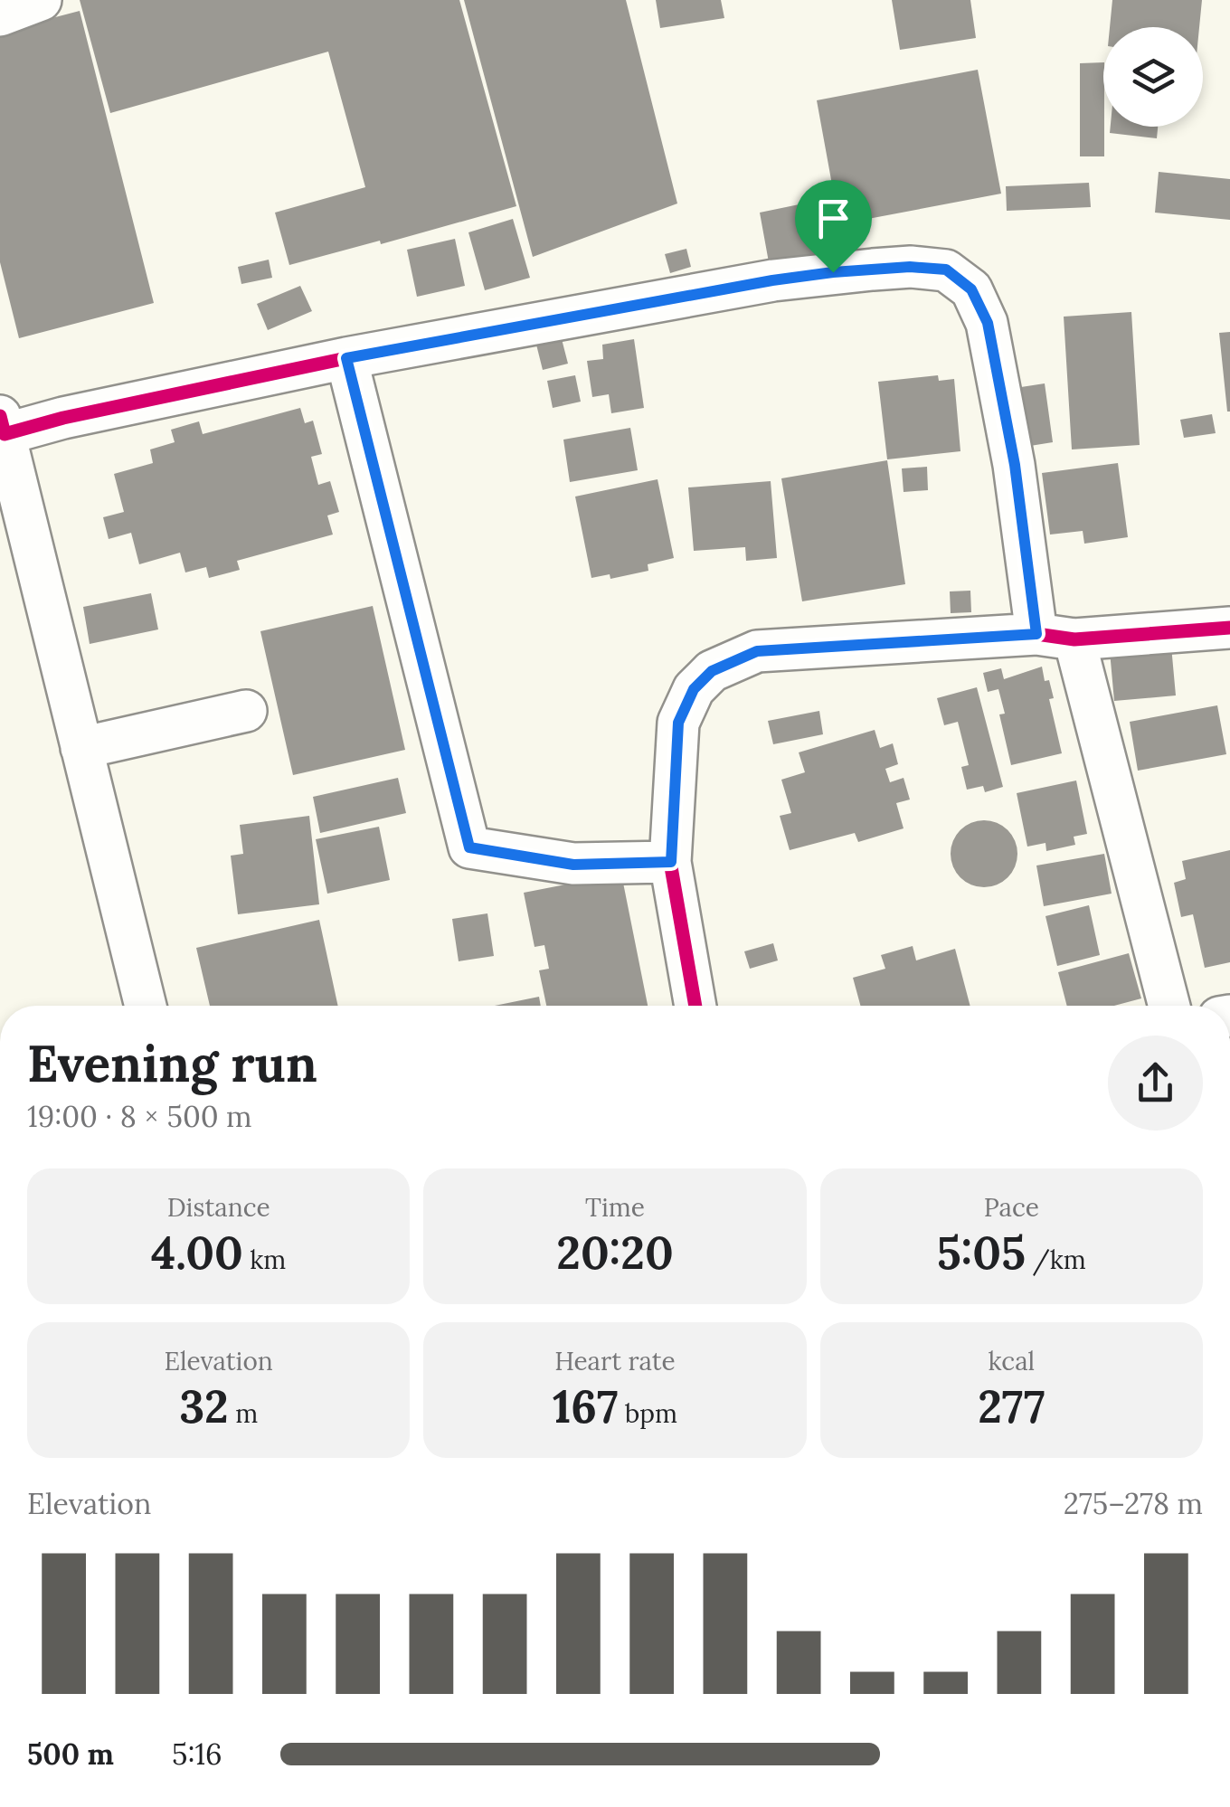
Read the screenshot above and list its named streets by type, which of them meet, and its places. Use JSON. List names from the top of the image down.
{
  "page": {
    "heading": ["Evening run", "19:00 · 8 × 500 m"],
    "stats": [
      ["Distance", "4.00 km"],
      ["Time", "20:20"],
      ["Pace", "5:05 /km"],
      ["Elevation", "32 m"],
      ["Heart rate", "167 bpm"],
      ["kcal", "277"]
    ],
    "chart": ["Elevation", "275–278 m"],
    "list": [
      {
        "name": "500 m",
        "note": "5:16"
      }
    ]
  }
}
